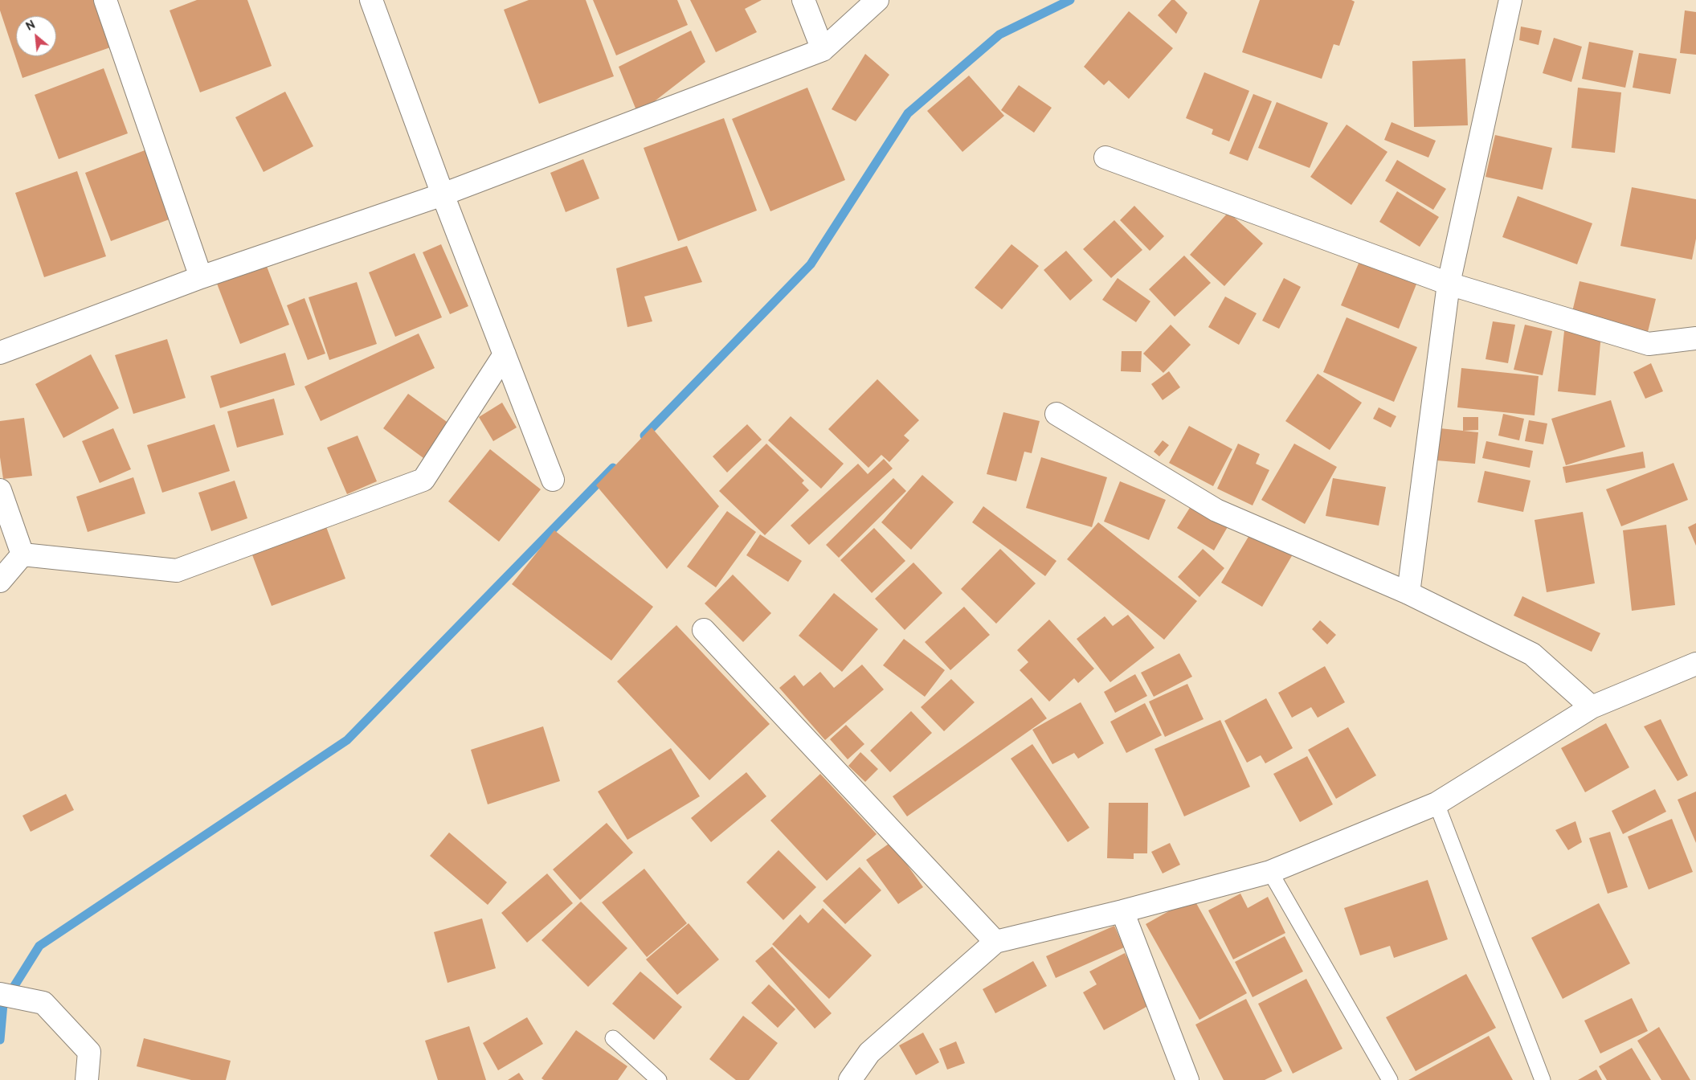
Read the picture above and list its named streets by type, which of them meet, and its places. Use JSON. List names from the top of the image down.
{
  "north": "top left"
}
